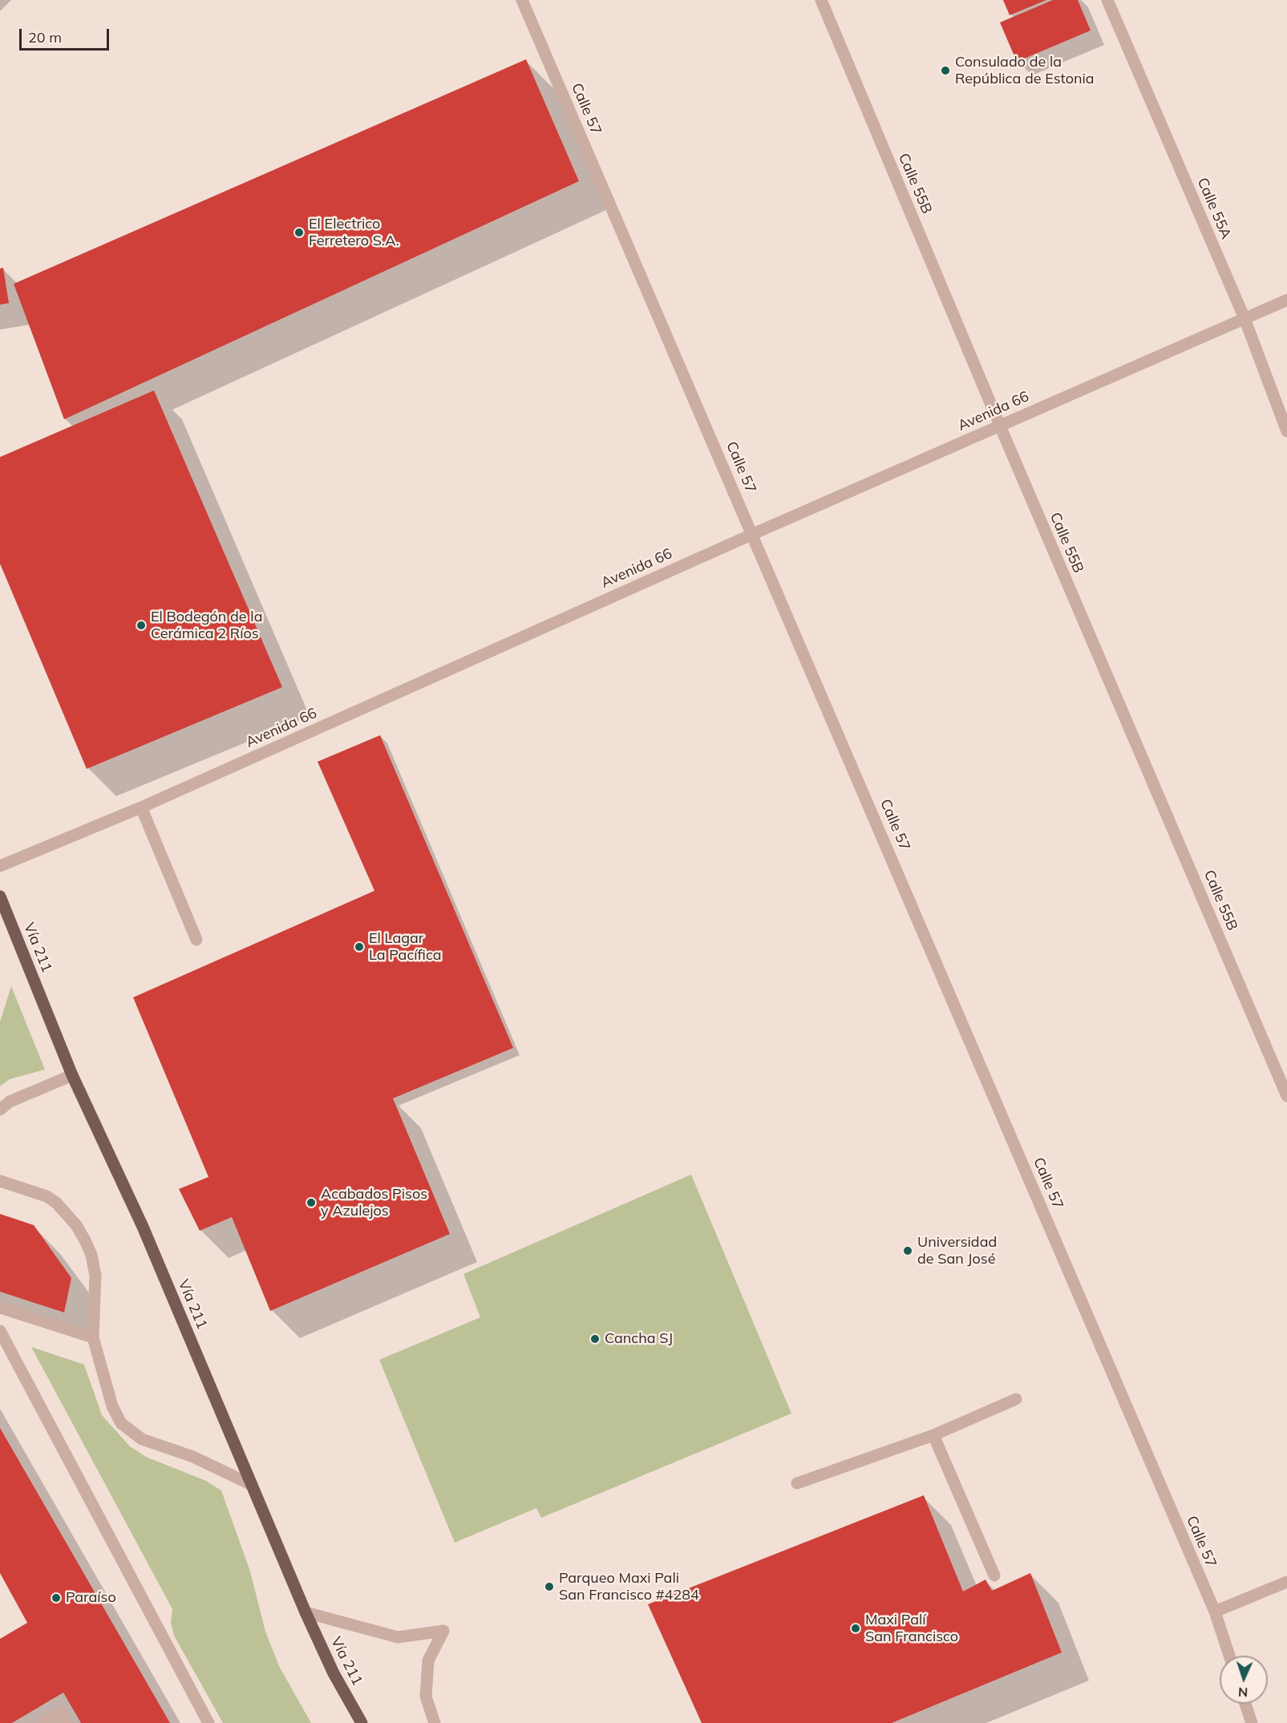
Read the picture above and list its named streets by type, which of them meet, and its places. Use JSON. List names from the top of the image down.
{
  "streets": {
    "main road": ["Vía 211"],
    "street": [
      "Calle 57",
      "Calle 55B",
      "Calle 55A",
      "Avenida 66"
    ]
  },
  "crossings": [
    ["Calle 57", "Avenida 66"],
    ["Calle 55B", "Avenida 66"],
    ["Calle 55A", "Avenida 66"]
  ],
  "places": [
    "Consulado de la República de Estonia",
    "El Electrico Ferretero S.A.",
    "El Bodegón de la Cerámica 2 Ríos",
    "El Lagar La Pacífica",
    "Acabados Pisos y Azulejos",
    "Universidad de San José",
    "Cancha SJ",
    "Parqueo Maxi Pali San Francisco #4284",
    "Paraíso",
    "Maxi Palí San Francisco"
  ],
  "scale_bar": "20 m",
  "north": "bottom"
}
